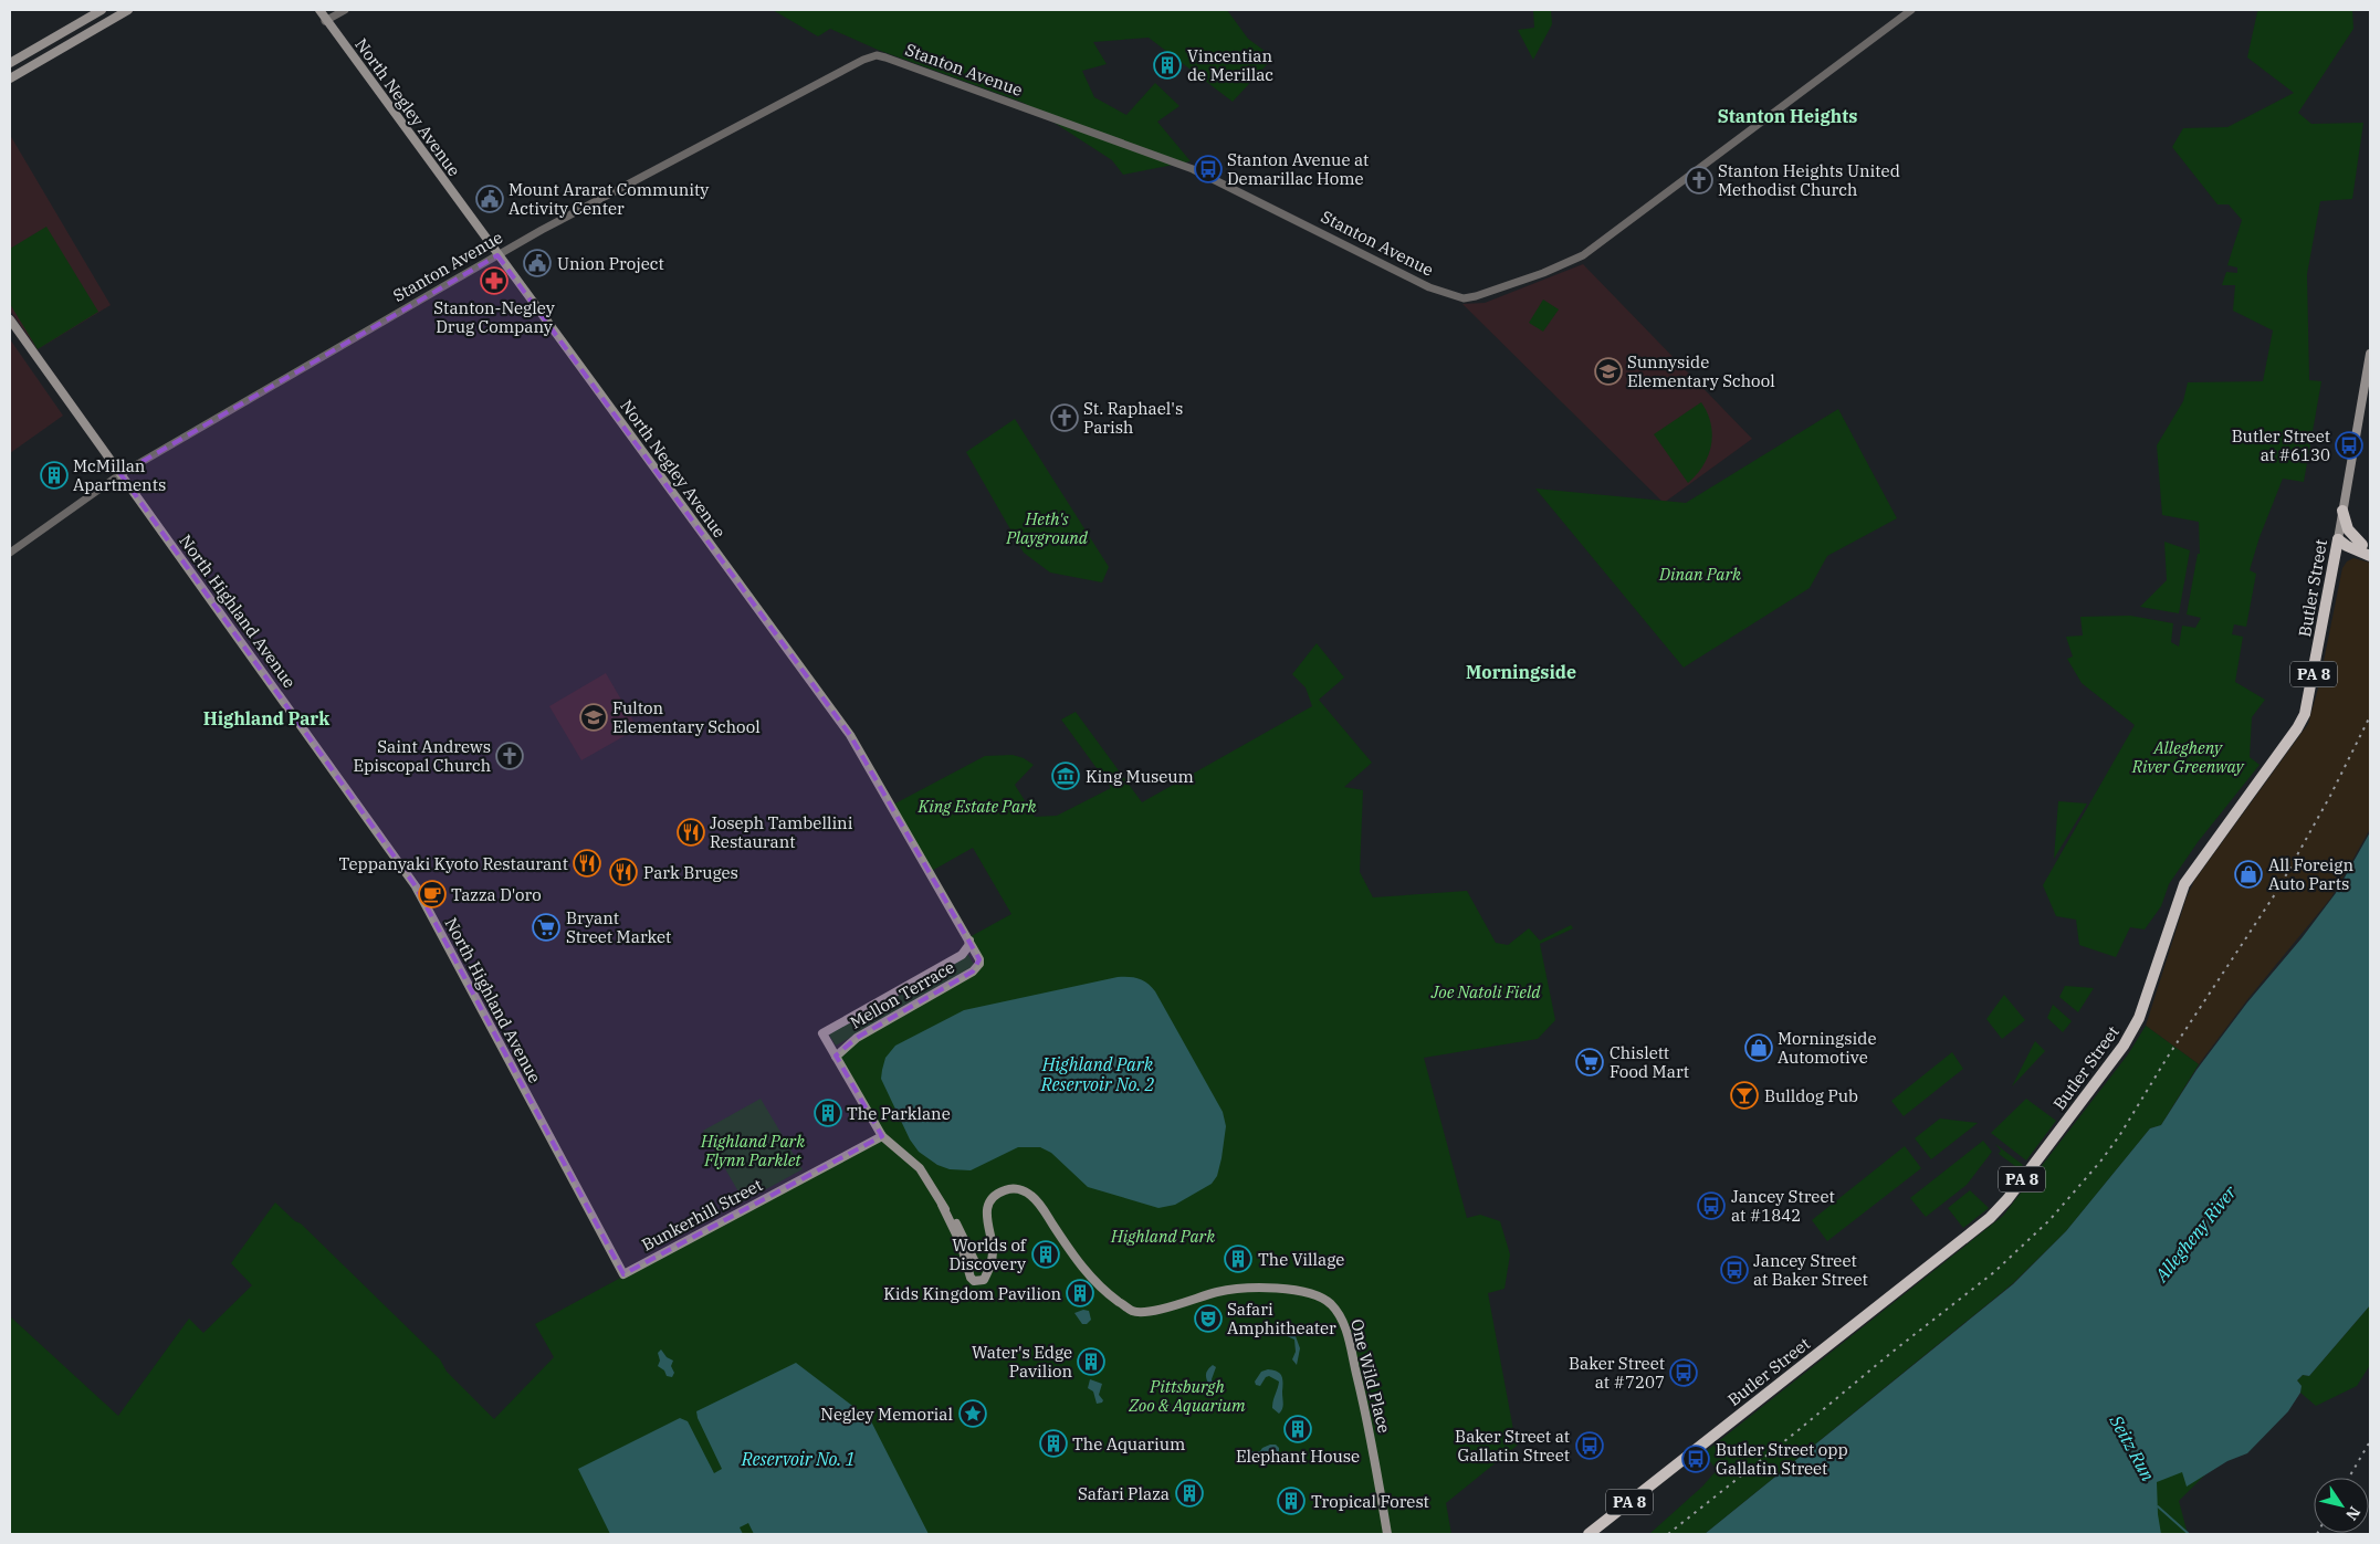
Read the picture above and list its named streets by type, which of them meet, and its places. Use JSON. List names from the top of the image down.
{
  "streets": {
    "highway": ["Butler Street", "PA 8"],
    "main road": [
      "North Negley Avenue",
      "North Highland Avenue",
      "Mellon Terrace",
      "Bunkerhill Street",
      "One Wild Place"
    ],
    "street": ["Stanton Avenue"]
  },
  "crossings": [
    ["Stanton Avenue", "North Negley Avenue"],
    ["Stanton Avenue", "North Highland Avenue"],
    ["North Negley Avenue", "Mellon Terrace"],
    ["North Highland Avenue", "Bunkerhill Street"],
    ["Mellon Terrace", "One Wild Place"],
    ["Bunkerhill Street", "One Wild Place"]
  ],
  "districts": ["Stanton Heights", "Morningside", "Highland Park"],
  "water": [
    "Highland Park Reservoir No. 2",
    "Allegheny River",
    "Seitz Run",
    "Reservoir No. 1"
  ],
  "parks": [
    "Heth's Playground",
    "Dinan Park",
    "Allegheny River Greenway",
    "King Estate Park",
    "Joe Natoli Field",
    "Highland Park Flynn Parklet",
    "Highland Park",
    "Pittsburgh Zoo & Aquarium"
  ],
  "places": {
    "building": [
      "Vincentian de Merillac",
      "McMillan Apartments",
      "The Parklane",
      "Worlds of Discovery",
      "The Village",
      "Kids Kingdom Pavilion",
      "Water's Edge Pavilion",
      "Elephant House",
      "The Aquarium",
      "Safari Plaza",
      "Tropical Forest"
    ],
    "bus stop": [
      "Stanton Avenue at Demarillac Home",
      "Butler Street at #6130",
      "Jancey Street at #1842",
      "Jancey Street at Baker Street",
      "Baker Street at #7207",
      "Baker Street at Gallatin Street",
      "Butler Street opp Gallatin Street"
    ],
    "church": ["Stanton Heights United Methodist Church", "St. Raphael's Parish", "Saint Andrews Episcopal Church"],
    "public building": ["Mount Ararat Community Activity Center", "Union Project"],
    "pharmacy": ["Stanton-Negley Drug Company"],
    "school or university": ["Sunnyside Elementary School", "Fulton Elementary School"],
    "museum": ["King Museum"],
    "restaurant": ["Joseph Tambellini Restaurant", "Teppanyaki Kyoto Restaurant", "Park Bruges"],
    "shop": ["All Foreign Auto Parts", "Morningside Automotive"],
    "cafe": ["Tazza D'oro"],
    "supermarket": ["Bryant Street Market", "Chislett Food Mart"],
    "bar": ["Bulldog Pub"],
    "theatre": ["Safari Amphitheater"],
    "place": ["Negley Memorial"]
  },
  "north": "bottom right"
}
